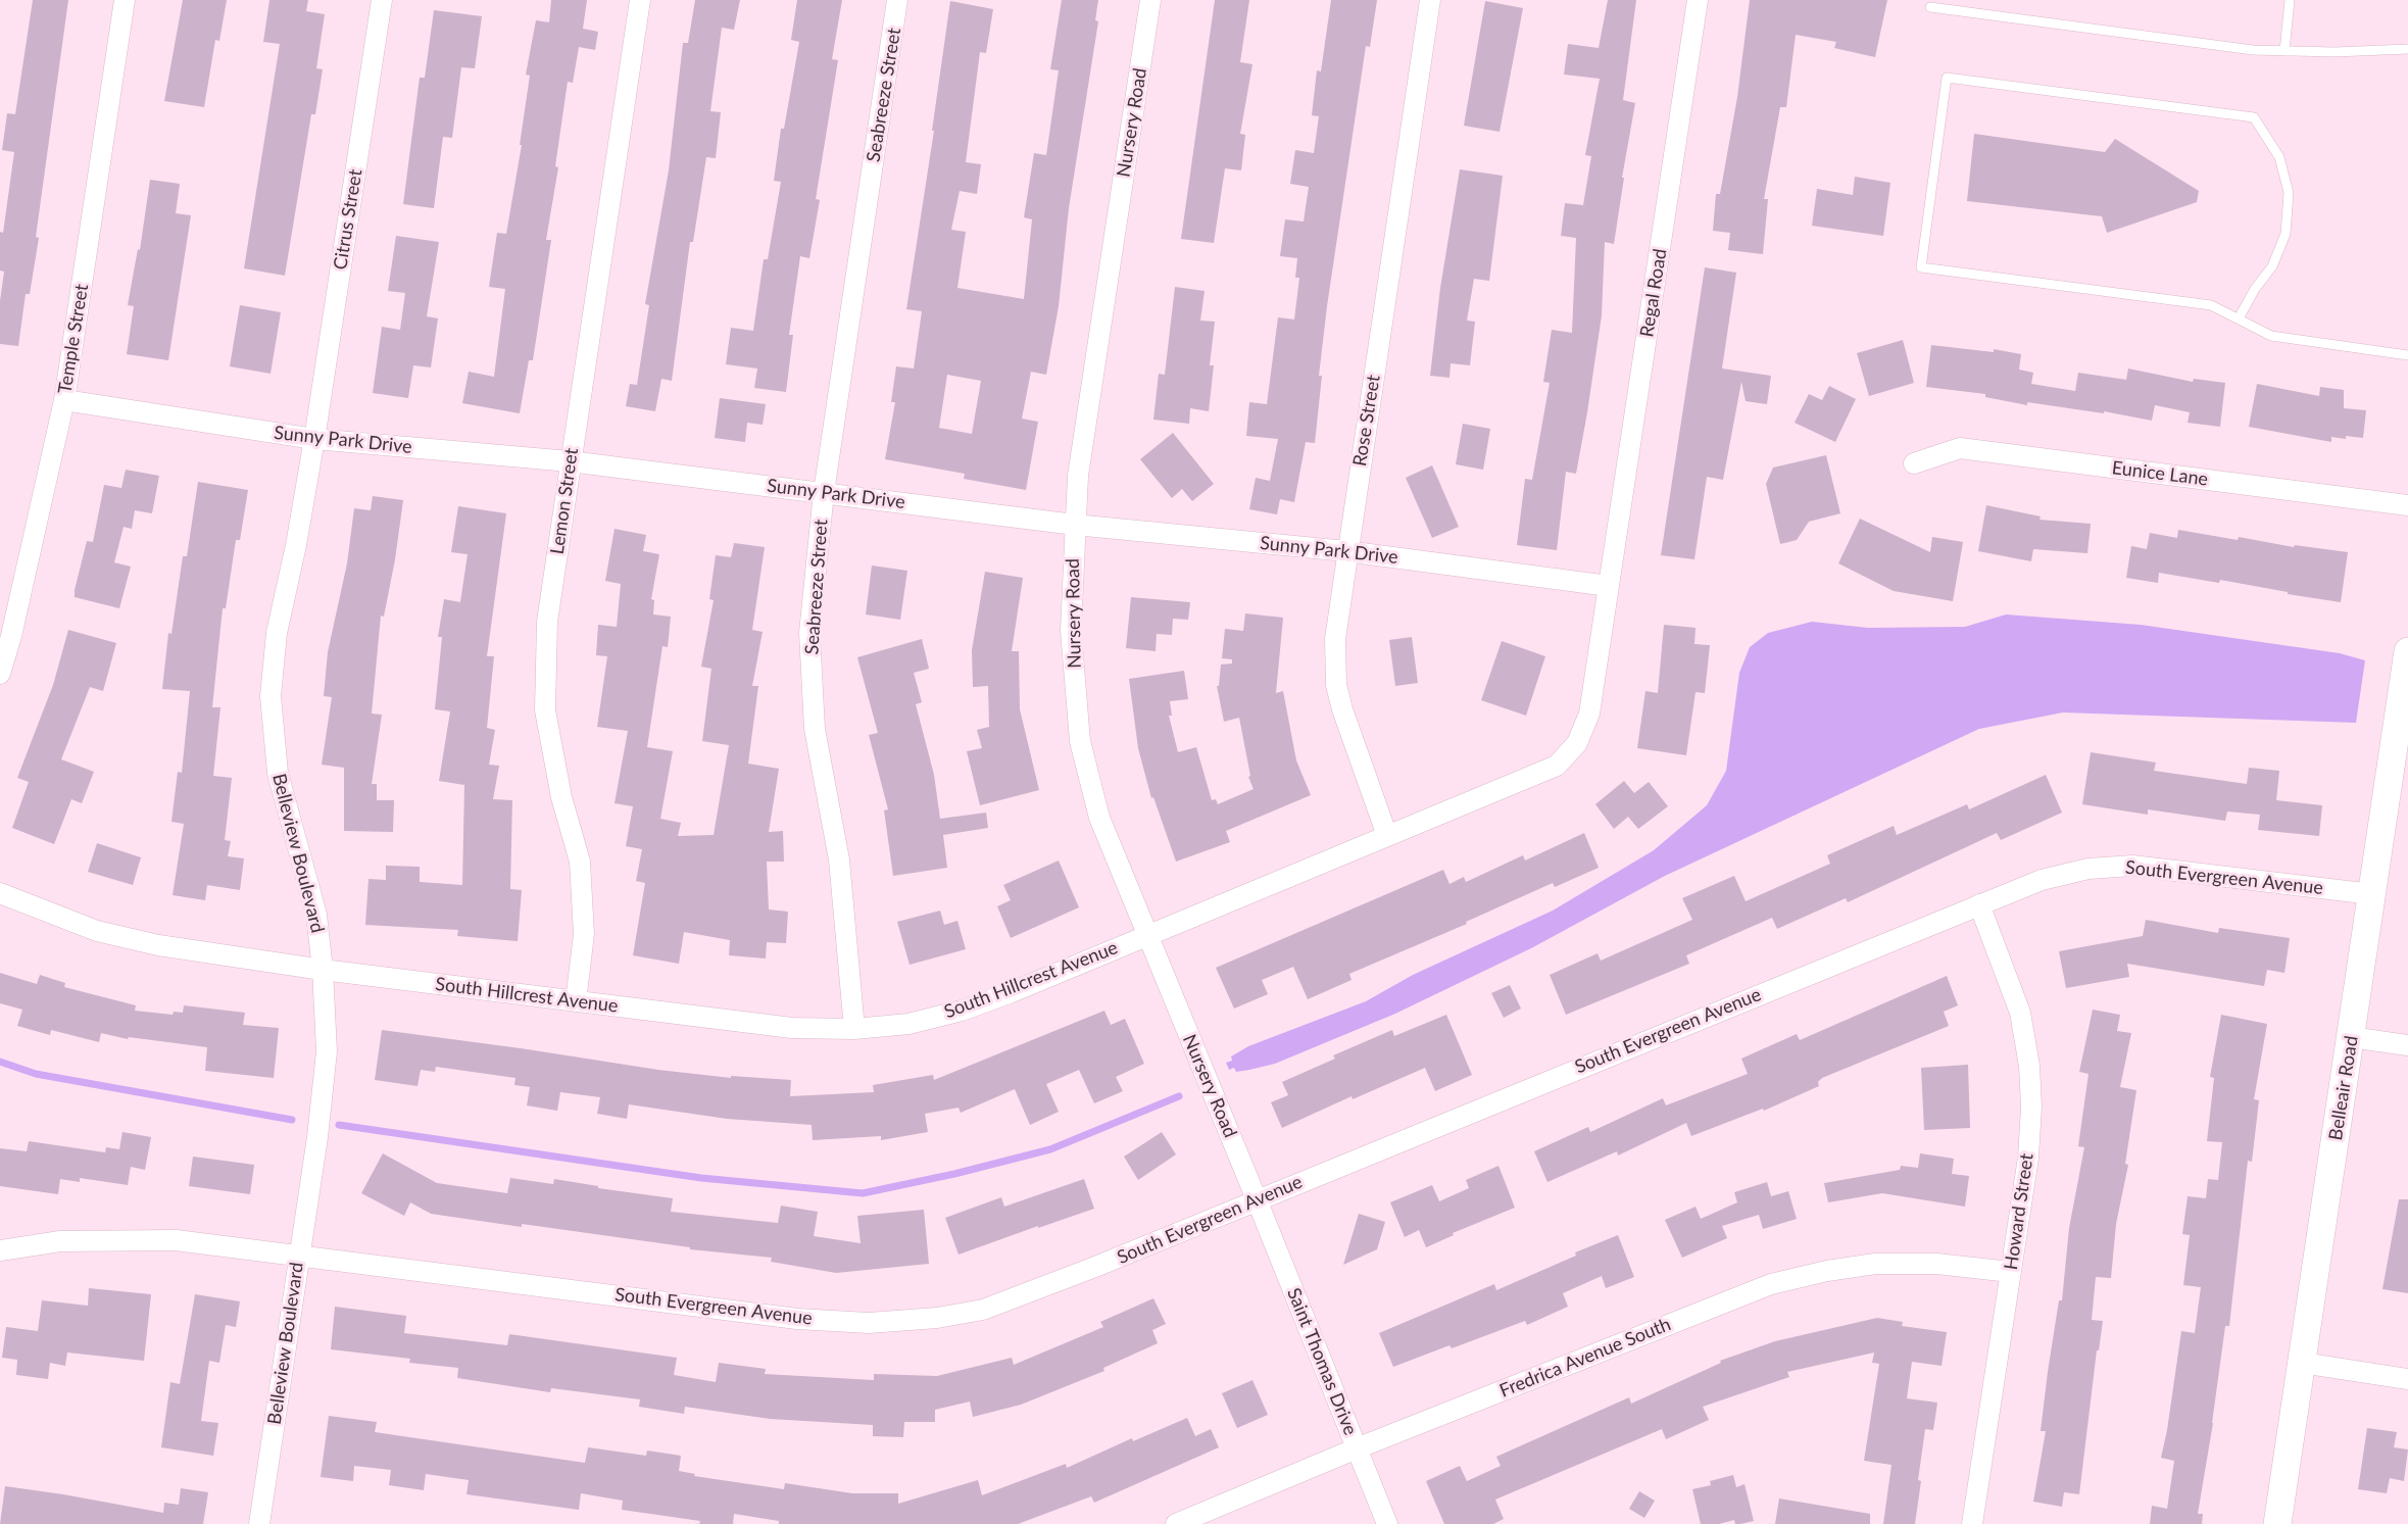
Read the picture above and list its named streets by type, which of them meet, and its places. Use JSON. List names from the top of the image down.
{
  "streets": {
    "main road": ["Belleair Road"],
    "street": [
      "Seabreeze Street",
      "Nursery Road",
      "Citrus Street",
      "Regal Road",
      "Temple Street",
      "Rose Street",
      "Sunny Park Drive",
      "Eunice Lane",
      "Lemon Street",
      "Belleview Boulevard",
      "South Evergreen Avenue",
      "South Hillcrest Avenue",
      "Howard Street",
      "Fredrica Avenue South",
      "Saint Thomas Drive"
    ]
  },
  "crossings": [
    ["Seabreeze Street", "Sunny Park Drive"],
    ["Seabreeze Street", "South Hillcrest Avenue"],
    ["Nursery Road", "Sunny Park Drive"],
    ["Nursery Road", "South Evergreen Avenue"],
    ["Nursery Road", "South Hillcrest Avenue"],
    ["Nursery Road", "Saint Thomas Drive"],
    ["Citrus Street", "Sunny Park Drive"],
    ["Citrus Street", "Belleview Boulevard"],
    ["Regal Road", "Sunny Park Drive"],
    ["Regal Road", "South Hillcrest Avenue"],
    ["Temple Street", "Sunny Park Drive"],
    ["Rose Street", "Sunny Park Drive"],
    ["Rose Street", "South Hillcrest Avenue"],
    ["Sunny Park Drive", "Lemon Street"],
    ["Sunny Park Drive", "Belleview Boulevard"],
    ["Sunny Park Drive", "South Hillcrest Avenue"],
    ["Lemon Street", "South Hillcrest Avenue"],
    ["Belleview Boulevard", "South Evergreen Avenue"],
    ["Belleview Boulevard", "South Hillcrest Avenue"],
    ["South Evergreen Avenue", "Belleair Road"],
    ["South Evergreen Avenue", "Howard Street"],
    ["South Evergreen Avenue", "Saint Thomas Drive"],
    ["Howard Street", "Fredrica Avenue South"],
    ["Fredrica Avenue South", "Saint Thomas Drive"]
  ]
}
